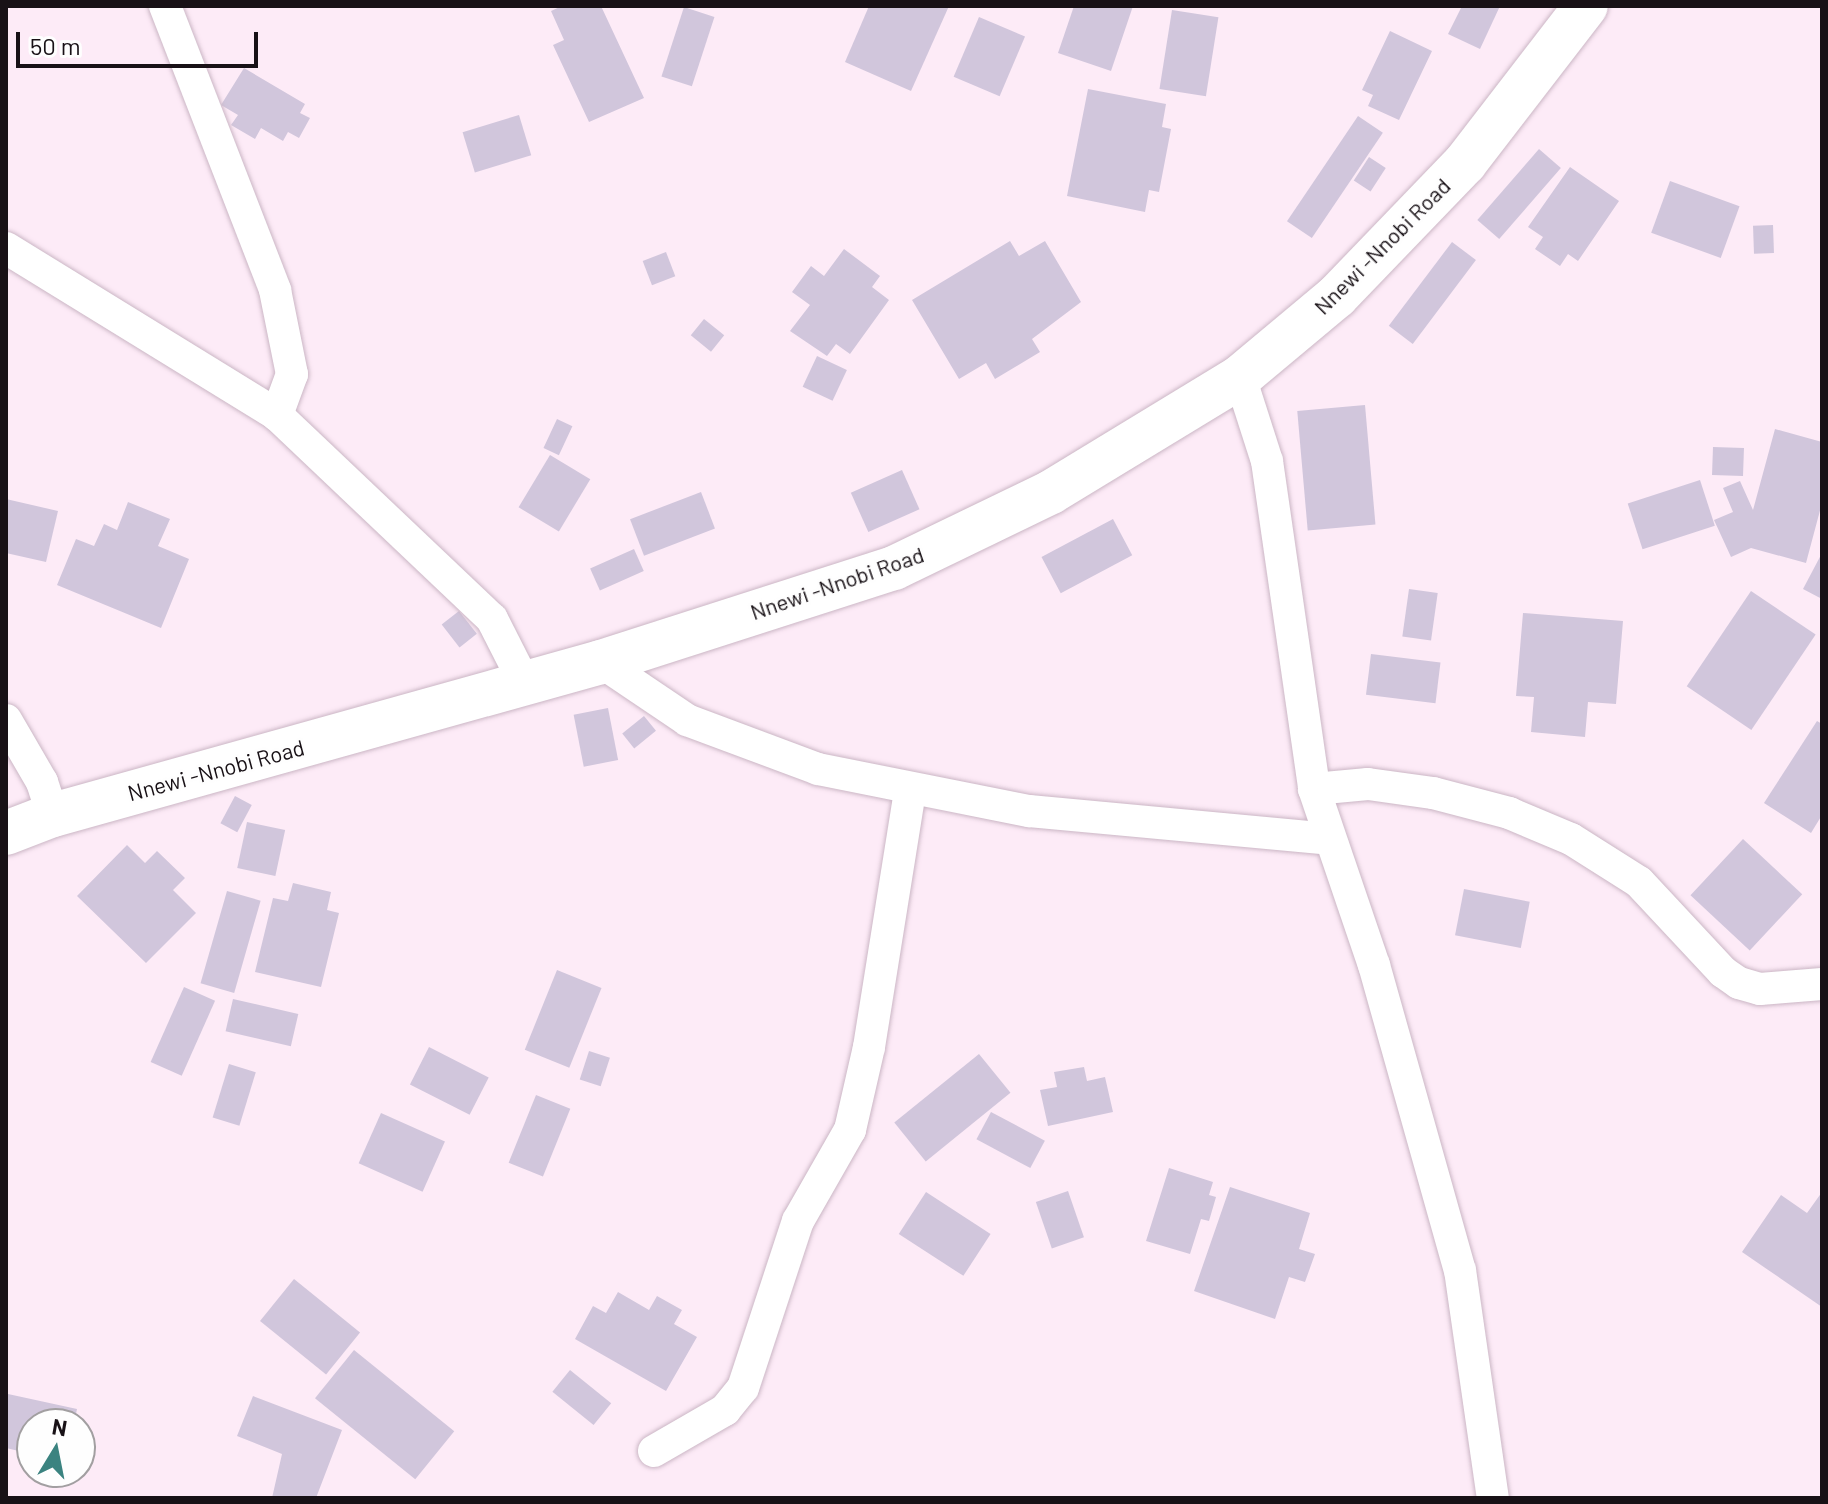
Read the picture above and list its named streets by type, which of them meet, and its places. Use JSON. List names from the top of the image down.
{
  "streets": {
    "main road": ["Nnewi -Nnobi Road"]
  },
  "scale_bar": "50 m",
  "north": "top"
}
